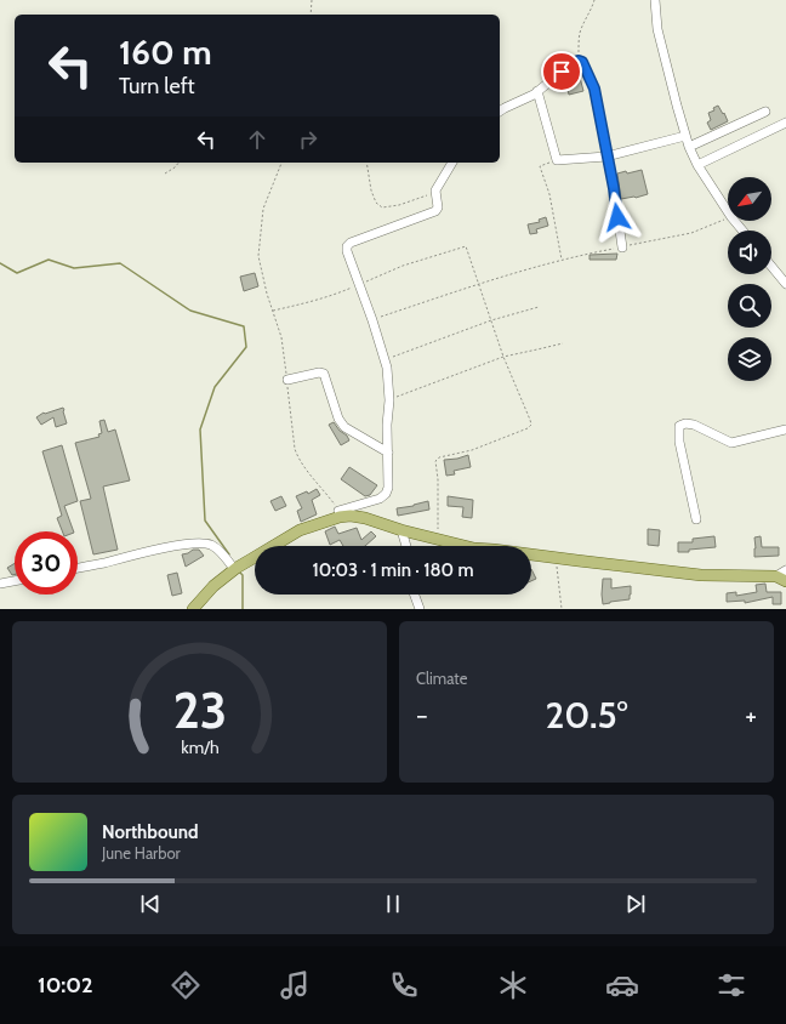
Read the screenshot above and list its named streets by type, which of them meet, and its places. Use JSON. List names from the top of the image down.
{
  "north": "bottom left",
  "page": {
    "turn": ["160 m", "Turn left"],
    "limit": "30",
    "trip": "10:03 · 1 min · 180 m",
    "tile": "Climate",
    "heat": ["−", "20.5°", "+"],
    "song": ["Northbound", "June Harbor"],
    "tabs": "10:02",
    "gauge": ["23", "km/h"]
  }
}
